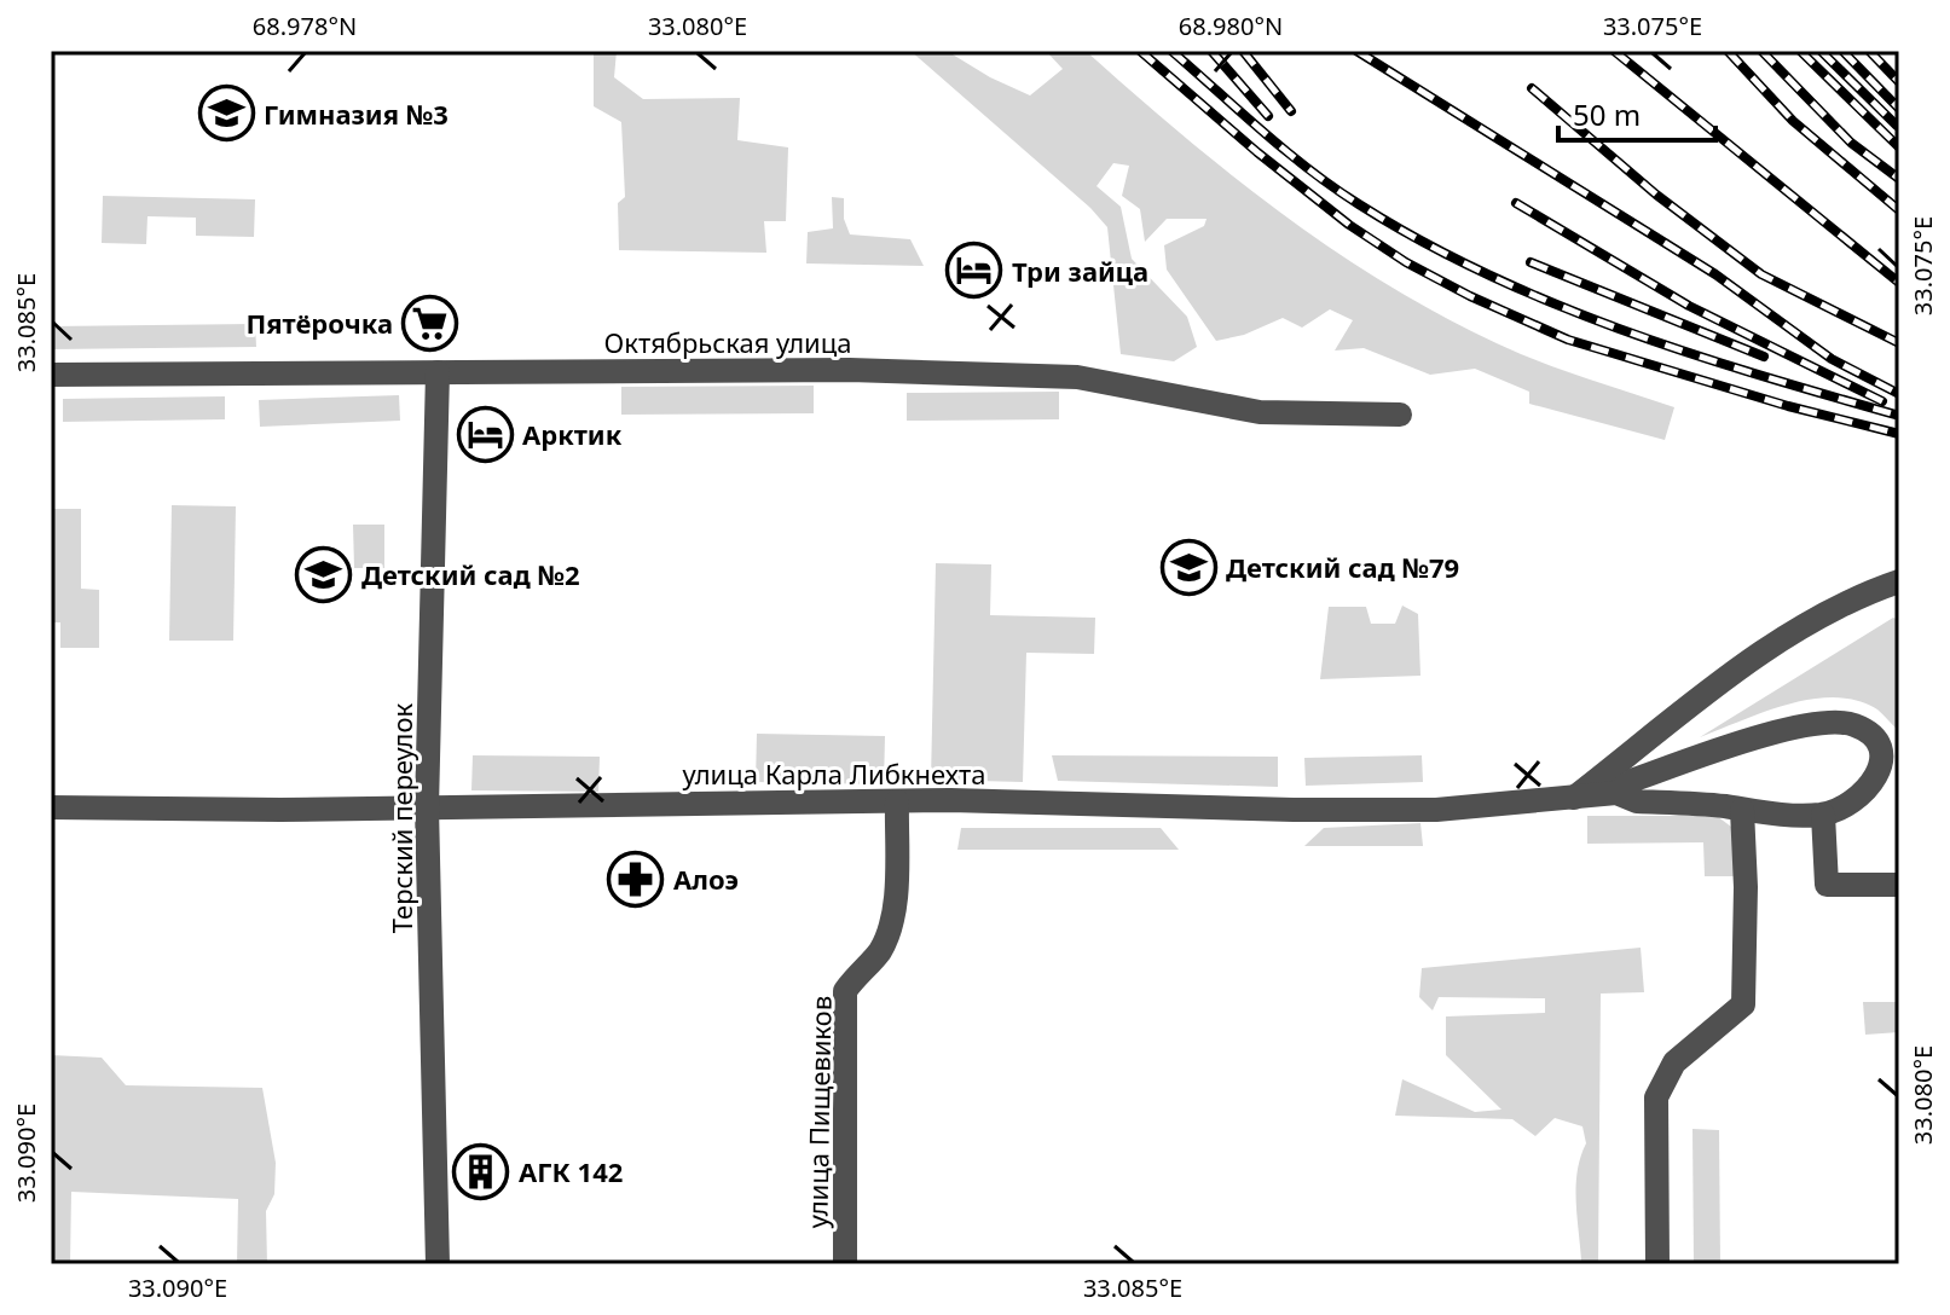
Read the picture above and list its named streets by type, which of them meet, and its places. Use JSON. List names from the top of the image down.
{
  "streets": {
    "street": [
      "Октябрьская улица",
      "улица Карла Либкнехта",
      "Терский переулок",
      "улица Пищевиков"
    ]
  },
  "crossings": [
    ["Октябрьская улица", "Терский переулок"],
    ["улица Карла Либкнехта", "Терский переулок"],
    ["улица Карла Либкнехта", "улица Пищевиков"]
  ],
  "places": {
    "school or university": ["Гимназия №3", "Детский сад №79", "Детский сад №2"],
    "hotel": ["Три зайца", "Арктик"],
    "supermarket": ["Пятёрочка"],
    "pharmacy": ["Алоэ"],
    "building": ["АГК 142"]
  },
  "scale_bar": "50 m",
  "coordinates": [
    "68.978°N",
    "33.080°E",
    "68.980°N",
    "33.075°E",
    "33.085°E",
    "33.090°E"
  ]
}
